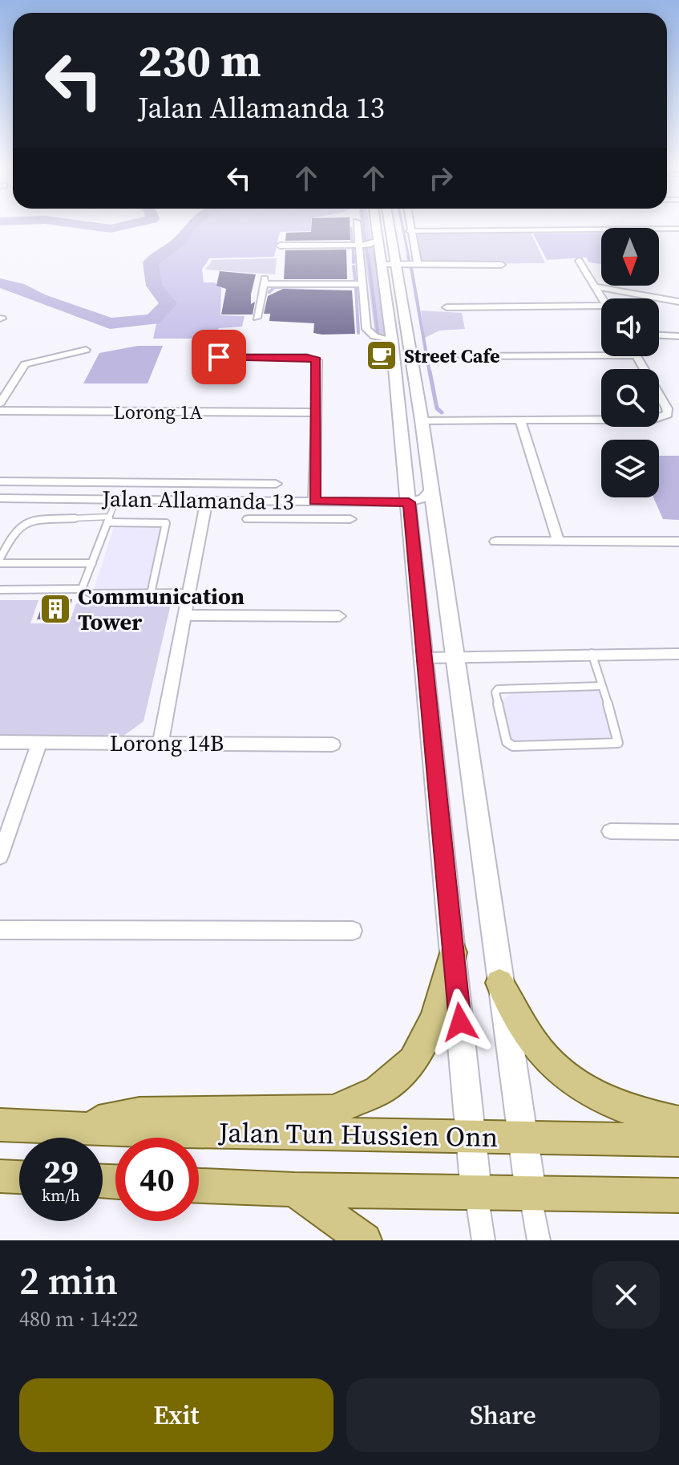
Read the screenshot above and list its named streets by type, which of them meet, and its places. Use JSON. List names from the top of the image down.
{
  "streets": {
    "main road": ["Jalan Tun Hussien Onn"],
    "street": ["Lorong 1A", "Jalan Allamanda 13", "Lorong 14B"]
  },
  "places": {
    "cafe": ["Street Cafe"],
    "building": ["Communication Tower"]
  },
  "north": "bottom",
  "page": {
    "turn": ["230 m", "Jalan Allamanda 13"],
    "speed": "29 km/h",
    "limit": "40",
    "heading": ["2 min", "480 m · 14:22"],
    "buttons": ["Exit", "Share"]
  }
}
